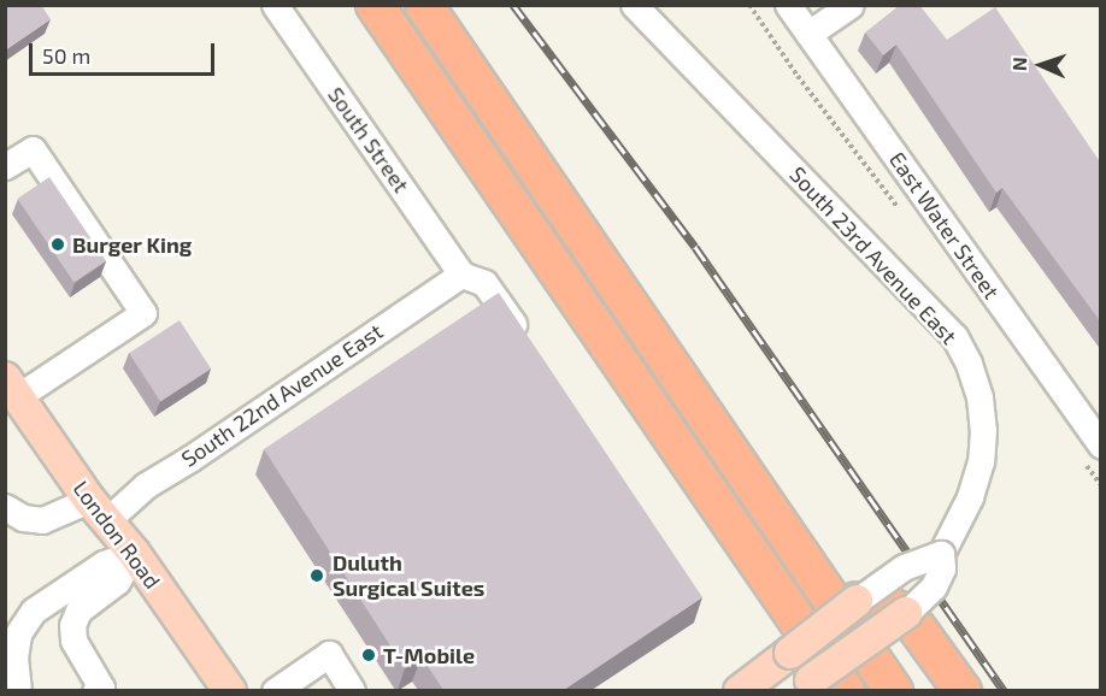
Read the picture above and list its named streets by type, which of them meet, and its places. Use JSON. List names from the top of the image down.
{
  "streets": {
    "main road": ["London Road"],
    "street": [
      "South Street",
      "East Water Street",
      "South 23rd Avenue East",
      "South 22nd Avenue East"
    ]
  },
  "crossings": [
    ["South Street", "South 22nd Avenue East"],
    ["South 22nd Avenue East", "London Road"]
  ],
  "places": ["Burger King", "Duluth Surgical Suites", "T-Mobile"],
  "scale_bar": "50 m",
  "north": "left"
}
